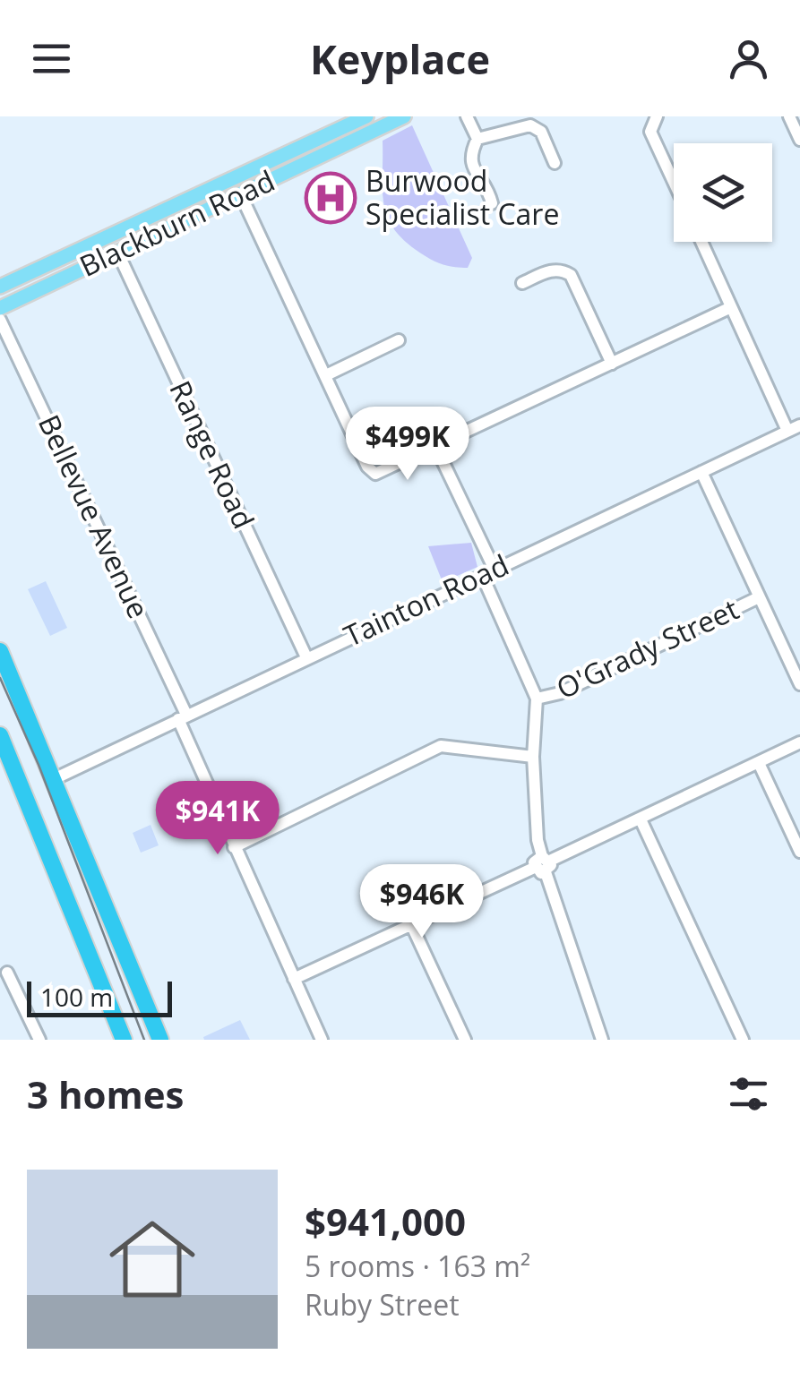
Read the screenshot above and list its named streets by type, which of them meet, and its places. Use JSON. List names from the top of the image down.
{
  "streets": {
    "main road": ["Blackburn Road"],
    "street": [
      "Range Road",
      "Bellevue Avenue",
      "Tainton Road",
      "O'Grady Street"
    ]
  },
  "crossings": [
    ["Blackburn Road", "Range Road"],
    ["Range Road", "Tainton Road"],
    ["Bellevue Avenue", "Tainton Road"]
  ],
  "places": {
    "hospital": ["Burwood Specialist Care"]
  },
  "scale_bar": "100 m",
  "page": {
    "header": "Keyplace",
    "price": ["$499K", "$941K", "$946K"],
    "scale": "100 m",
    "heading": "3 homes",
    "list": [
      {
        "name": "$941,000",
        "note": "5 rooms · 163 m² · Ruby Street"
      }
    ]
  }
}
